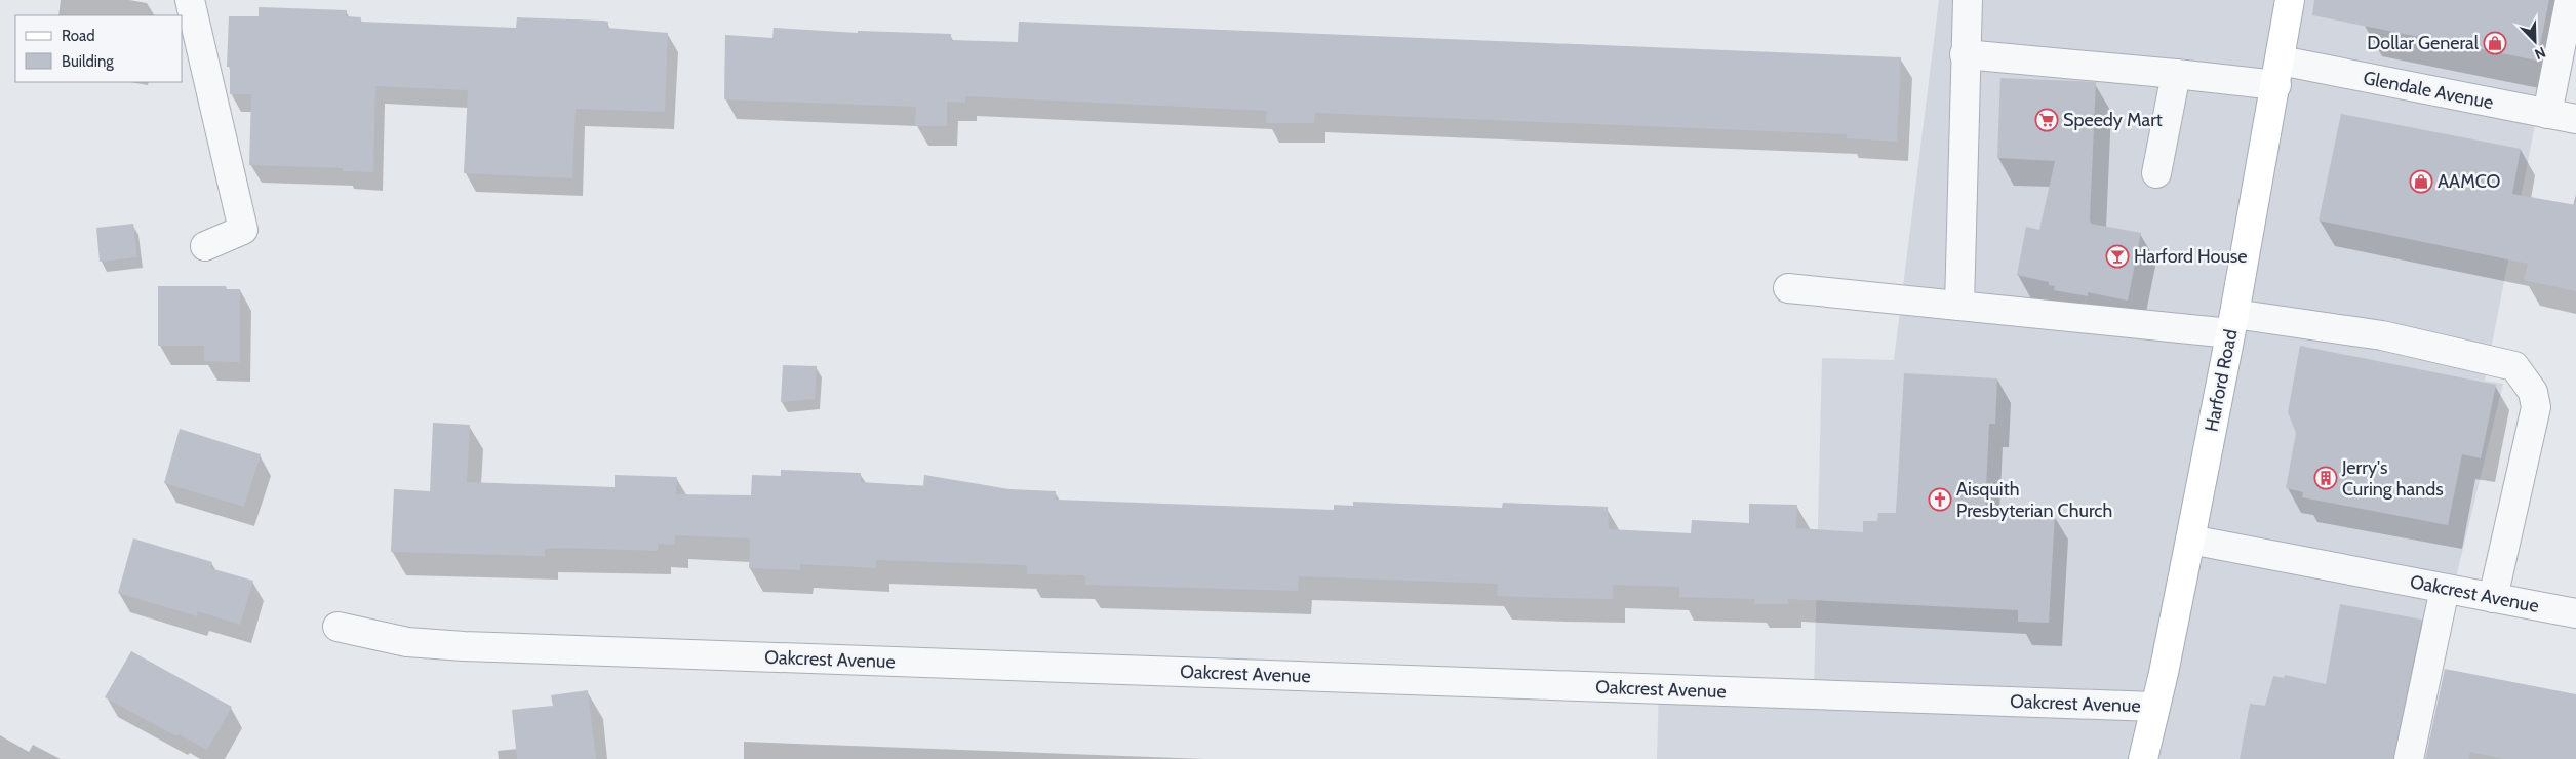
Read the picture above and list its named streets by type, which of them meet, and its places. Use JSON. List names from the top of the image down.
{
  "streets": {
    "main road": ["Harford Road"],
    "street": ["Glendale Avenue", "Oakcrest Avenue"]
  },
  "crossings": [
    ["Glendale Avenue", "Harford Road"],
    ["Harford Road", "Oakcrest Avenue"]
  ],
  "places": {
    "shop": ["Dollar General", "AAMCO"],
    "supermarket": ["Speedy Mart"],
    "bar": ["Harford House"],
    "building": ["Jerry's Curing hands"],
    "church": ["Aisquith Presbyterian Church"]
  },
  "legend": ["Road", "Building"],
  "north": "bottom right"
}
